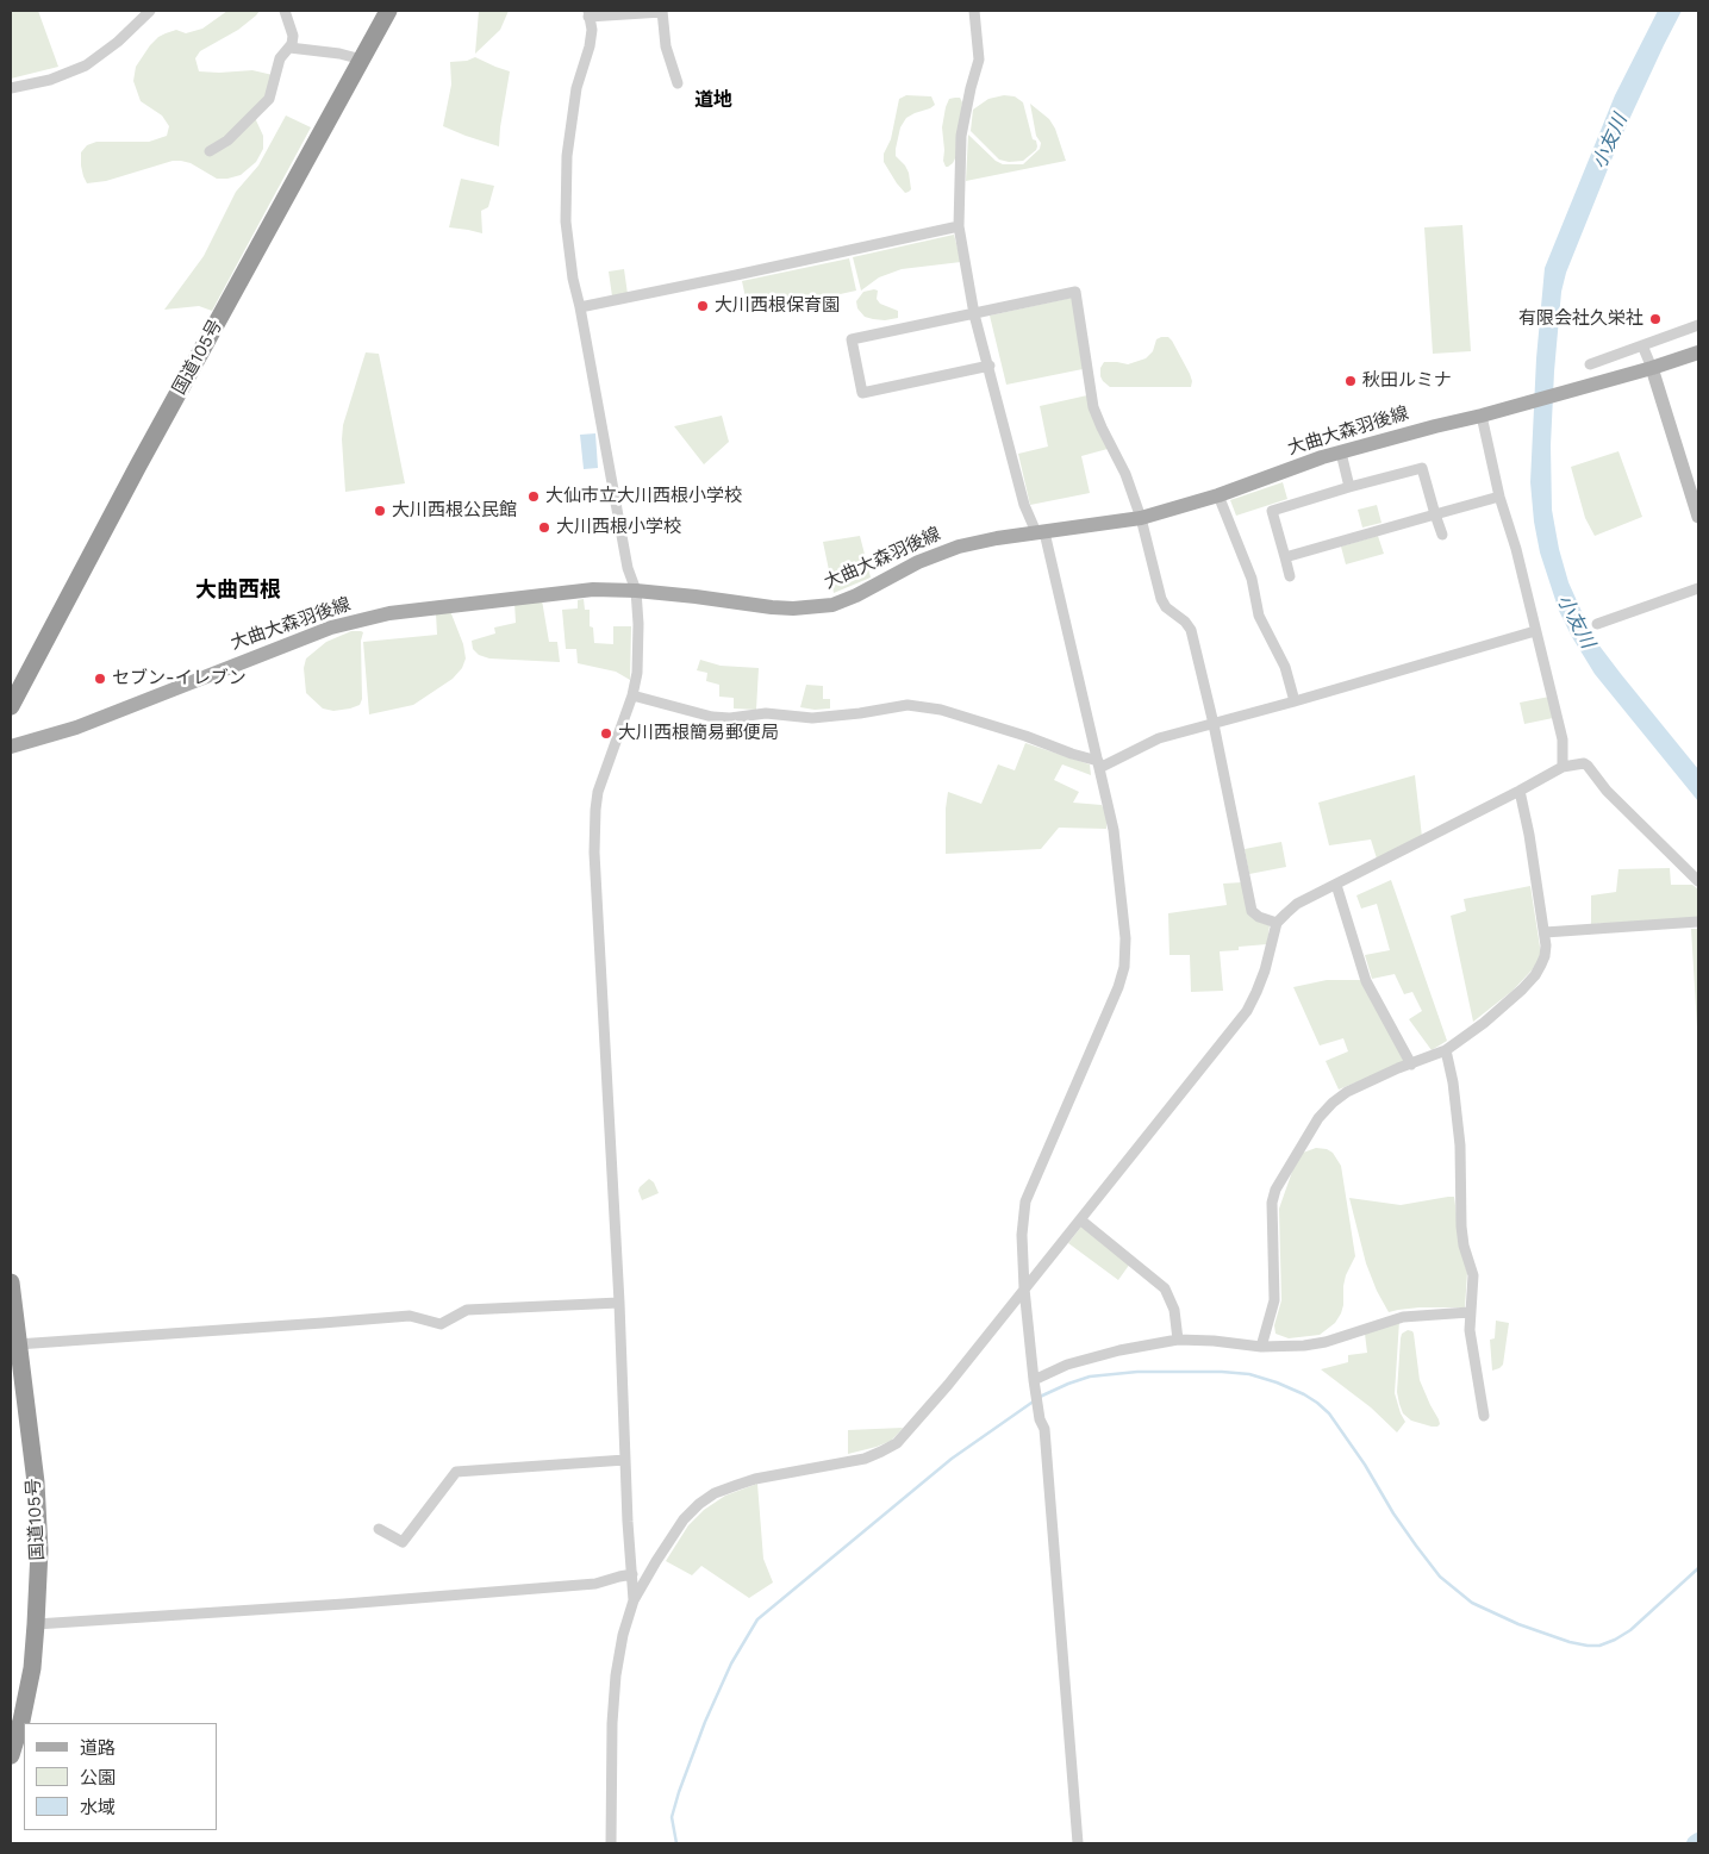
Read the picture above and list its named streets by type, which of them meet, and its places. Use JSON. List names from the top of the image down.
{
  "streets": {
    "highway": ["国道105号"],
    "main road": ["大曲大森羽後線"]
  },
  "districts": ["道地", "大曲西根"],
  "water": ["小友川"],
  "places": [
    "大川西根保育園",
    "有限会社久栄社",
    "秋田ルミナ",
    "大仙市立大川西根小学校",
    "大川西根公民館",
    "大川西根小学校",
    "セブン-イレブン",
    "大川西根簡易郵便局"
  ],
  "legend": ["道路", "公園", "水域"]
}
